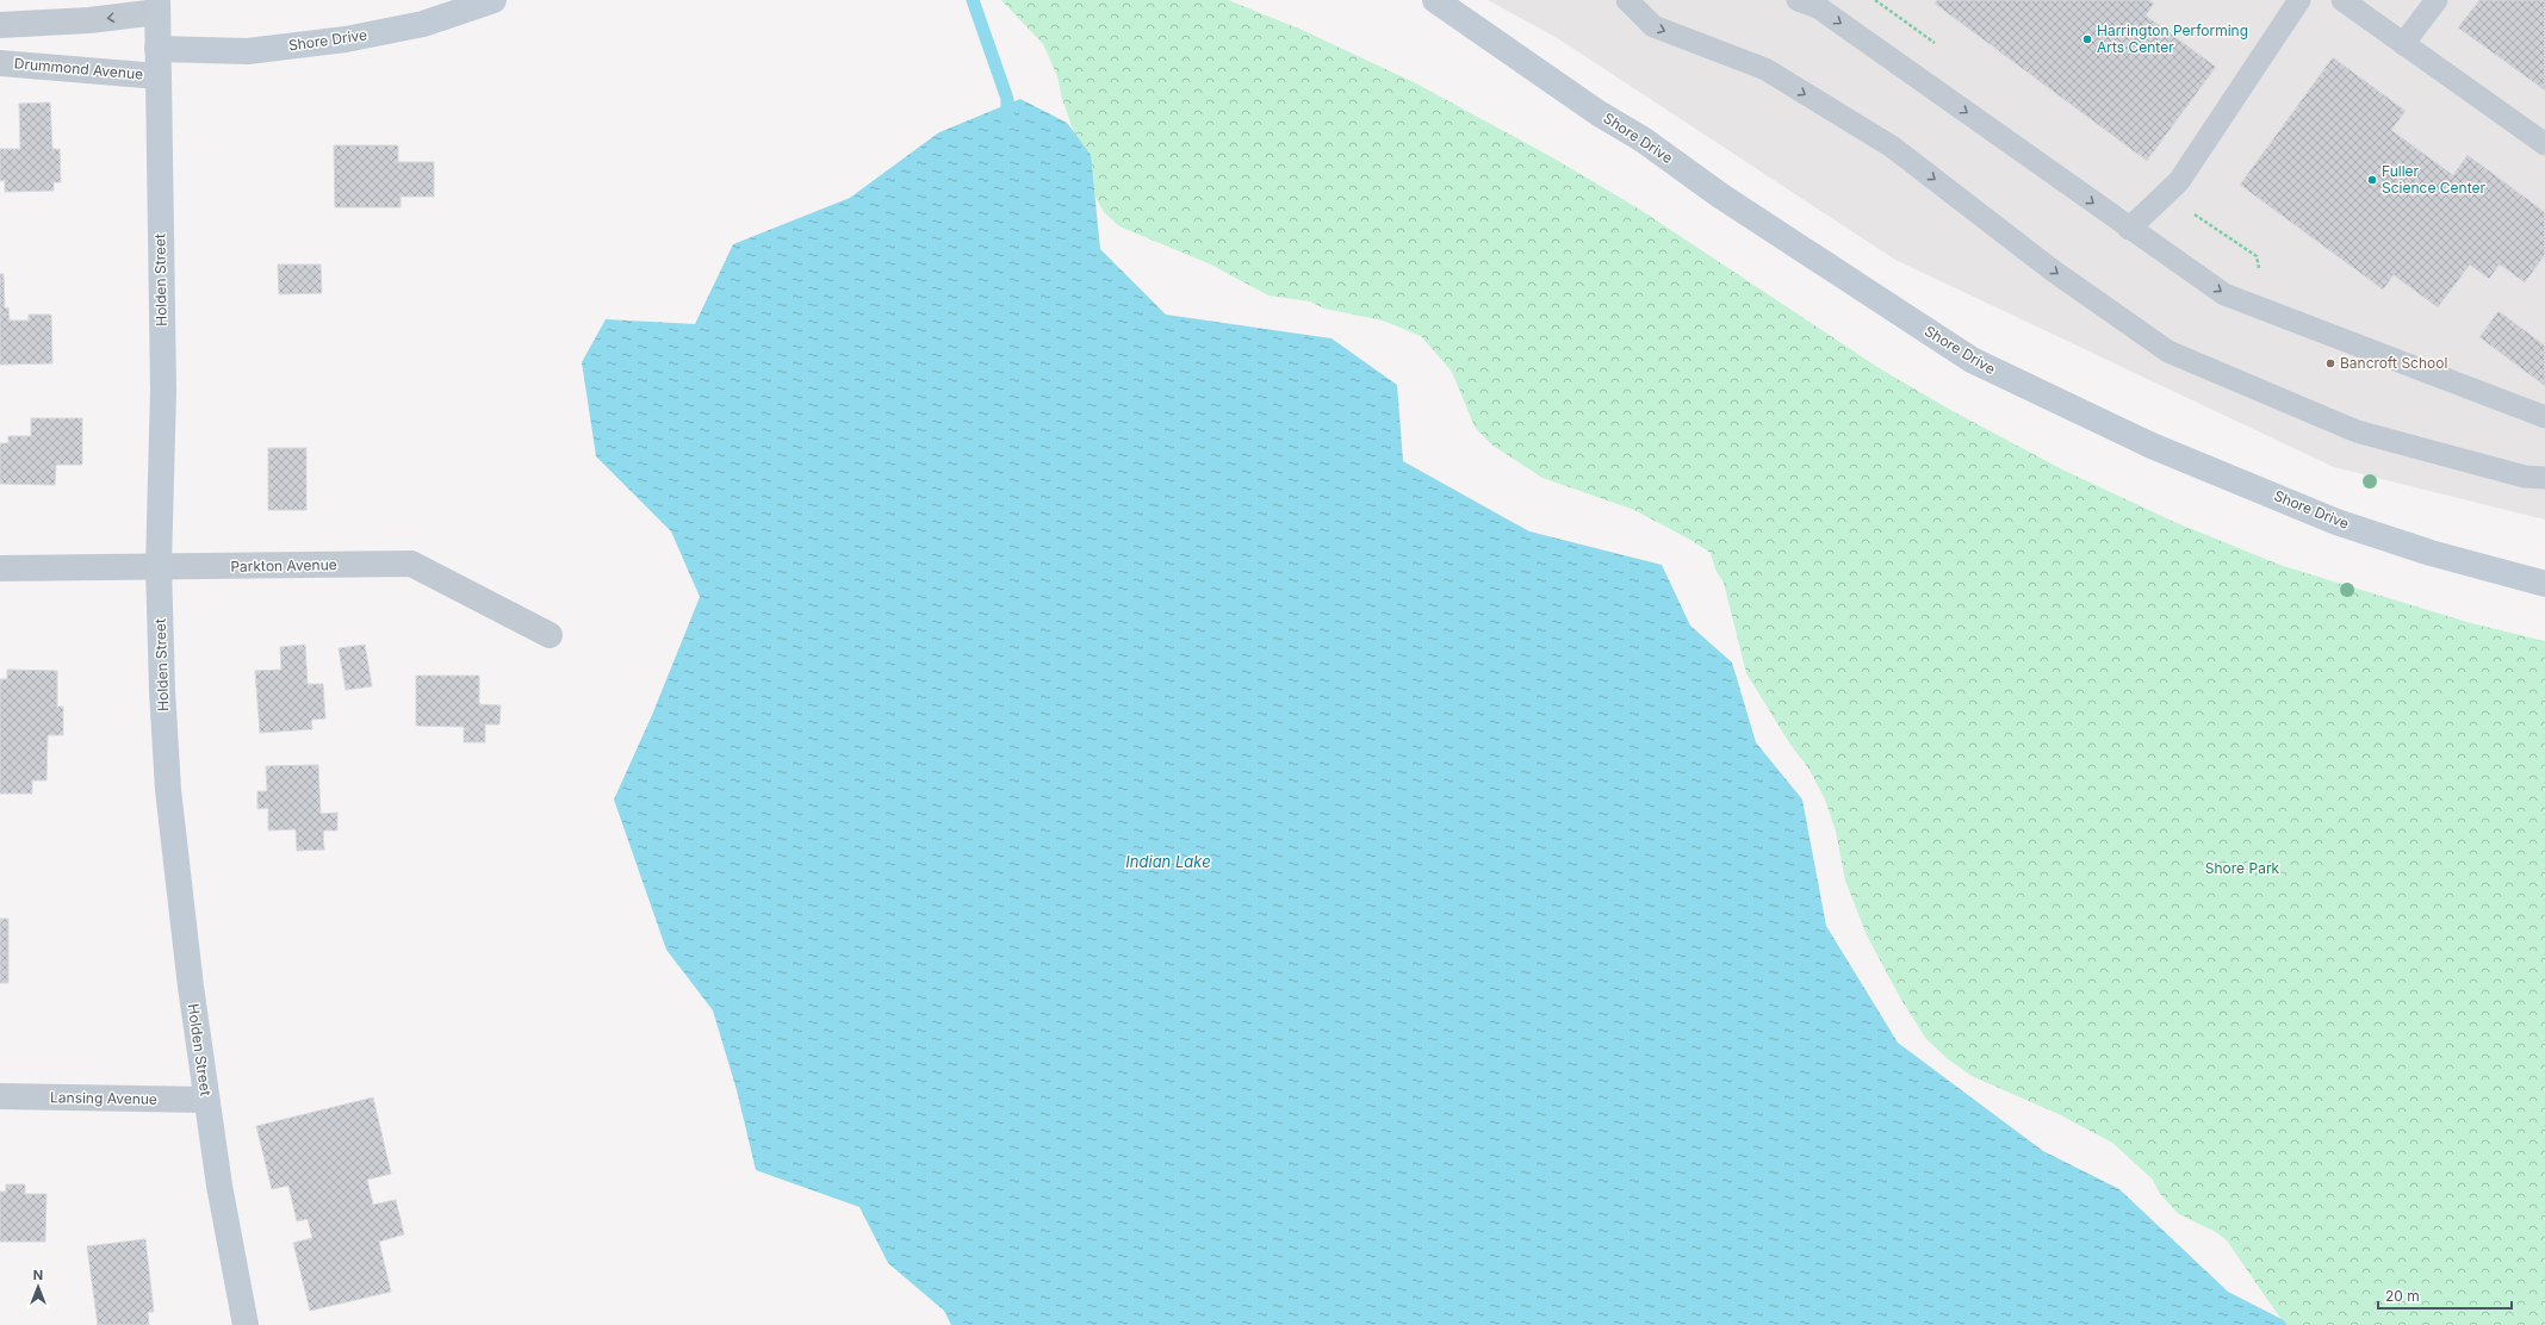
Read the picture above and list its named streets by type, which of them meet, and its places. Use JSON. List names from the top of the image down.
{
  "streets": {
    "main road": ["Shore Drive", "Holden Street"],
    "street": ["Drummond Avenue", "Parkton Avenue", "Lansing Avenue"]
  },
  "crossings": [
    ["Shore Drive", "Holden Street"],
    ["Drummond Avenue", "Holden Street"],
    ["Holden Street", "Parkton Avenue"],
    ["Holden Street", "Lansing Avenue"]
  ],
  "water": ["Indian Lake"],
  "parks": ["Shore Park"],
  "places": ["Harrington Performing Arts Center", "Fuller Science Center", "Bancroft School"],
  "scale_bar": "20 m",
  "north": "top"
}
